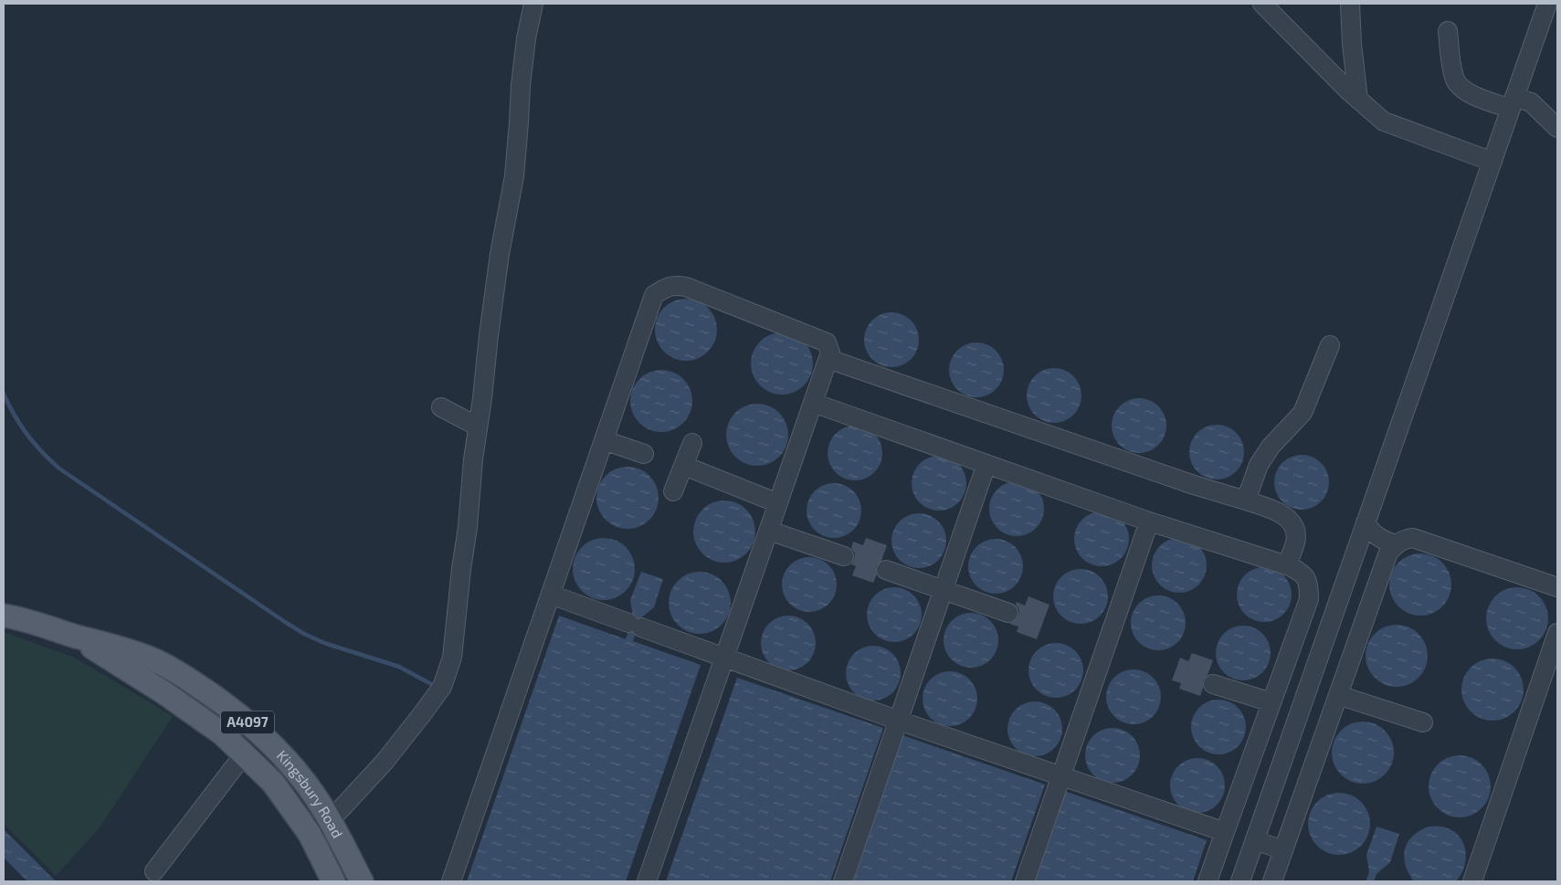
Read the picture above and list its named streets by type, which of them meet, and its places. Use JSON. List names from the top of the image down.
{
  "streets": {
    "main road": ["A4097", "Kingsbury Road"]
  }
}
